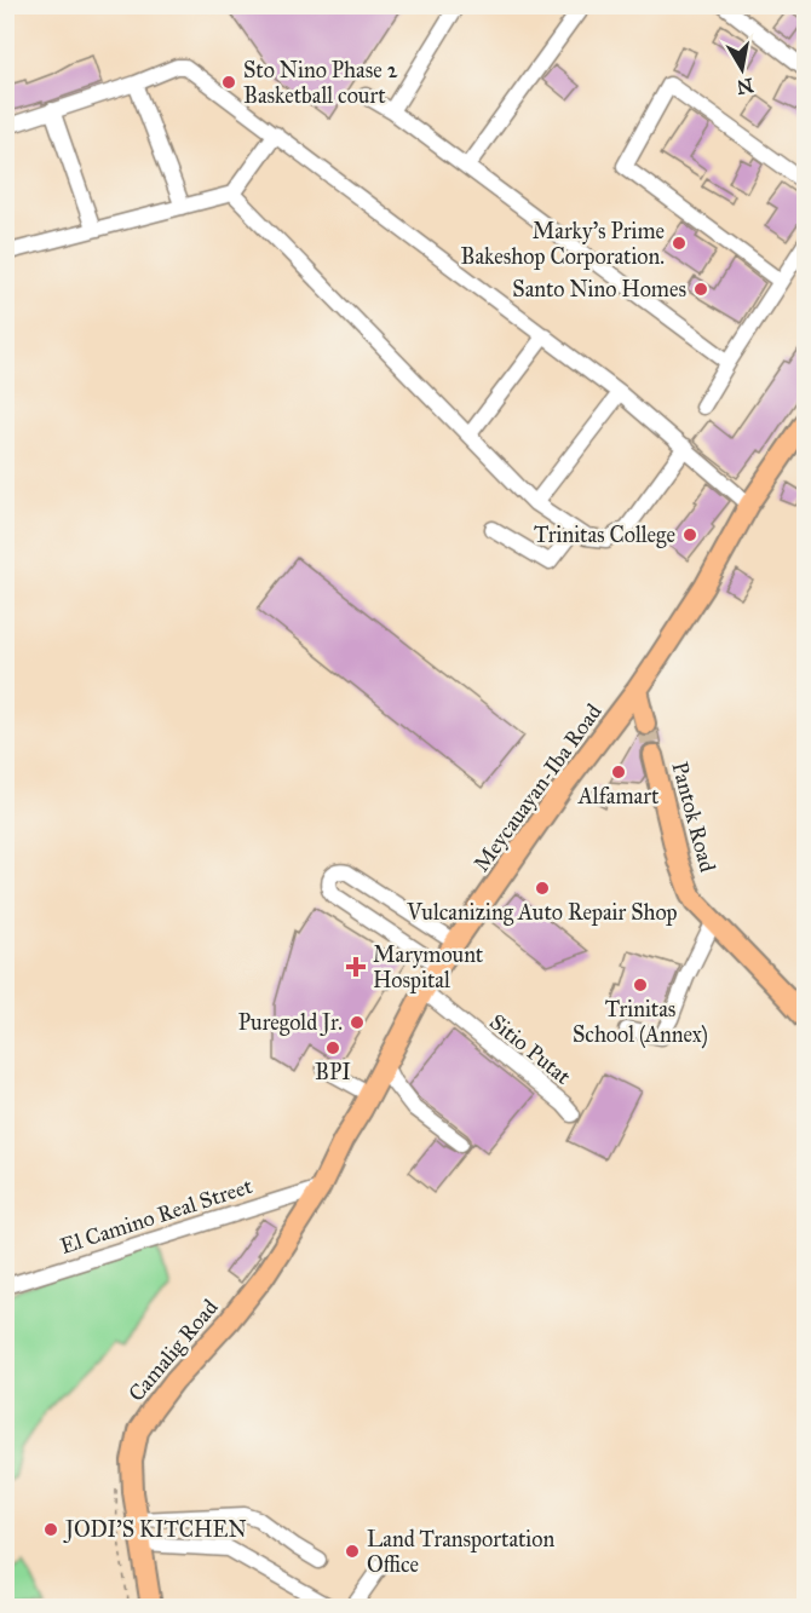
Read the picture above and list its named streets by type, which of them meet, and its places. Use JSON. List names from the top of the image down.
{
  "streets": {
    "main road": ["Meycauayan-Iba Road", "Pantok Road", "Camalig Road"],
    "street": ["Sitio Putat", "El Camino Real Street"]
  },
  "crossings": [
    ["Meycauayan-Iba Road", "Sitio Putat"],
    ["Meycauayan-Iba Road", "El Camino Real Street"],
    ["Meycauayan-Iba Road", "Camalig Road"],
    ["El Camino Real Street", "Camalig Road"]
  ],
  "places": {
    "other": [
      "Sto Nino Phase 2 Basketball court",
      "Marky's Prime Bakeshop Corporation.",
      "Santo Nino Homes",
      "Trinitas College",
      "Alfamart",
      "Vulcanizing Auto Repair Shop",
      "Trinitas School (Annex)",
      "Puregold Jr.",
      "BPI",
      "JODI'S KITCHEN",
      "Land Transportation Office"
    ],
    "health": ["Marymount Hospital"]
  },
  "north": "bottom"
}
